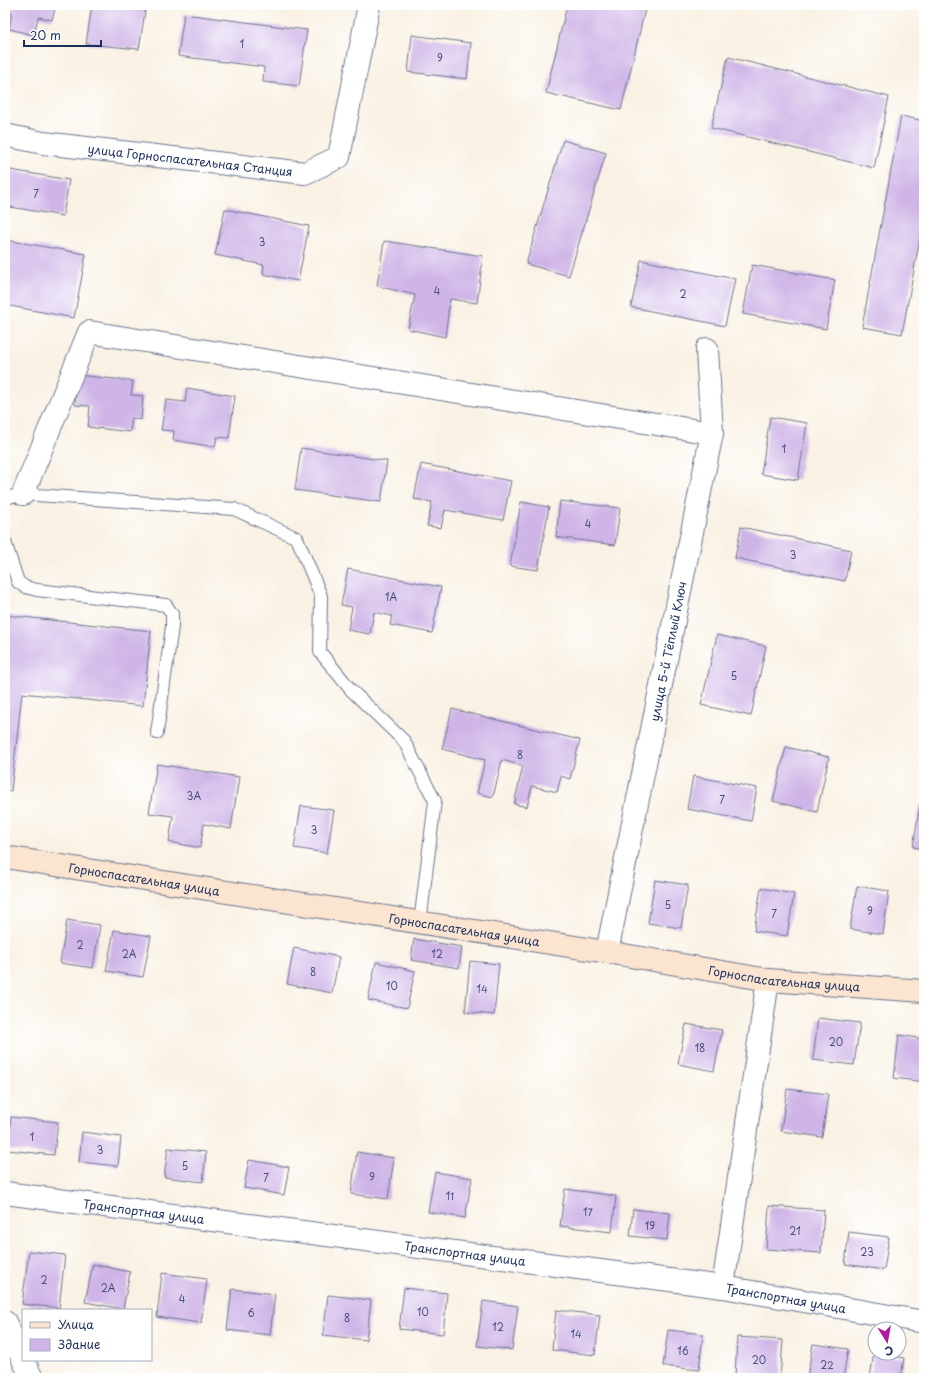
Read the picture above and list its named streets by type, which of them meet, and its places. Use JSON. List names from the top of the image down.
{
  "streets": {
    "main road": ["Горноспасательная улица"],
    "street": ["улица Горноспасательная Станция", "улица 5-й Тёплый Ключ", "Транспортная улица"]
  },
  "crossings": [
    ["улица 5-й Тёплый Ключ", "Горноспасательная улица"]
  ],
  "house_numbers": [
    "1",
    "9",
    "7",
    "3",
    "4",
    "2",
    "1",
    "4",
    "3",
    "1А",
    "5",
    "8",
    "3А",
    "7",
    "3",
    "5",
    "9",
    "7",
    "2",
    "2А",
    "12",
    "8",
    "10",
    "14",
    "20",
    "18",
    "1",
    "3",
    "5",
    "9",
    "7",
    "11",
    "17",
    "19",
    "21",
    "23",
    "2",
    "2А",
    "4",
    "10",
    "6",
    "8",
    "12",
    "14",
    "16",
    "20",
    "22"
  ],
  "legend": ["Улица", "Здание"],
  "scale_bar": "20 m",
  "north": "bottom"
}
